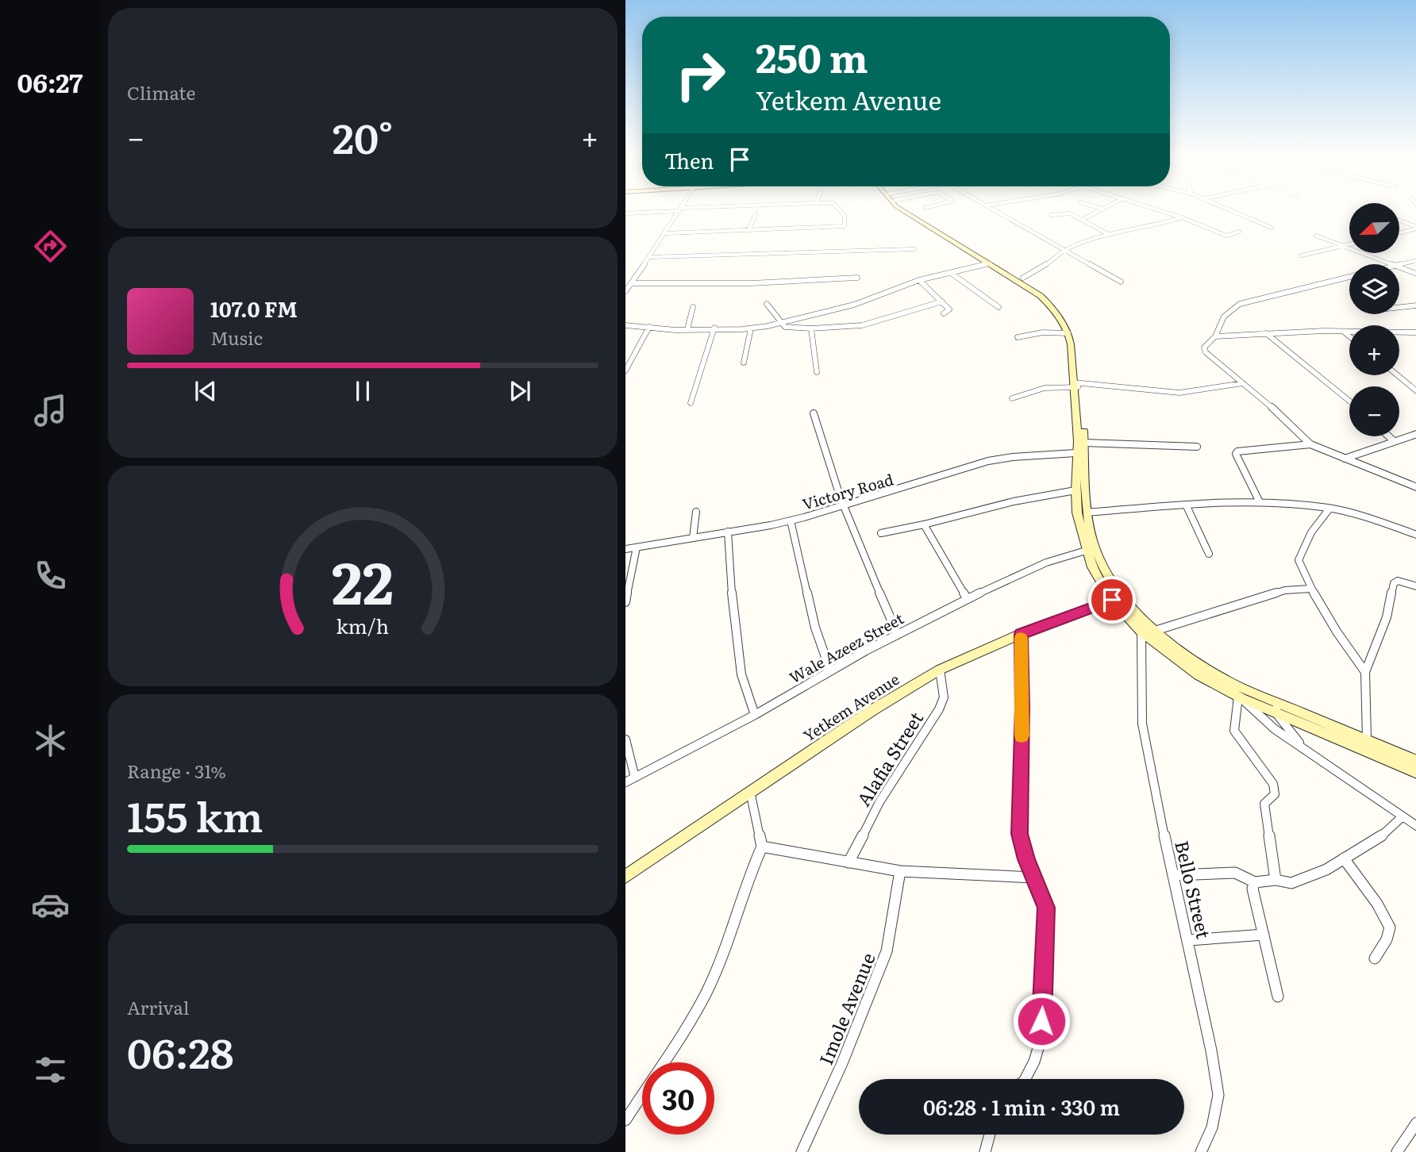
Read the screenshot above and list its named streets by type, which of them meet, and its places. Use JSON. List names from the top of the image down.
{
  "streets": {
    "main road": ["Yetkem Avenue"],
    "street": [
      "Victory Road",
      "Wale Azeez Street",
      "Alafia Street",
      "Bello Street",
      "Imole Avenue"
    ]
  },
  "crossings": [
    ["Yetkem Avenue", "Alafia Street"]
  ],
  "north": "bottom left",
  "page": {
    "tabs": "06:27",
    "tile": [
      "Climate",
      ["Range · 31%", "155 km"],
      ["Arrival", "06:28"]
    ],
    "turn": ["250 m", "Yetkem Avenue"],
    "heat": ["−", "20°", "+"],
    "then": "Then",
    "map_buttons": ["+", "−"],
    "song": ["107.0 FM", "Music"],
    "limit": "30",
    "trip": "06:28 · 1 min · 330 m",
    "gauge": ["22", "km/h"]
  }
}
